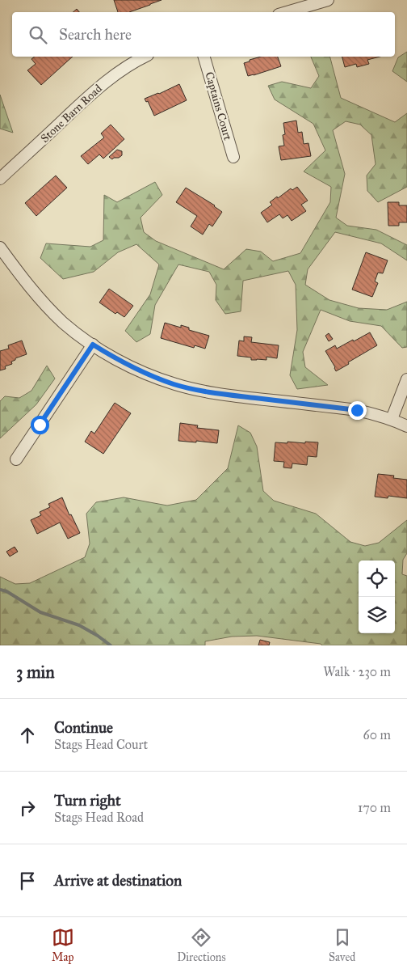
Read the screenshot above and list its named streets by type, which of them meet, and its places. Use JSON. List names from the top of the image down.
{
  "streets": {
    "street": ["Captains Court", "Stone Barn Road"]
  },
  "page": {
    "search": "Search here",
    "heading": ["3 min", "Walk · 230 m"],
    "list": [
      ["Continue", "Stags Head Court", "60 m"],
      ["Turn right", "Stags Head Road", "170 m"],
      "Arrive at destination"
    ],
    "nav": ["Map", "Directions", "Saved"]
  }
}
